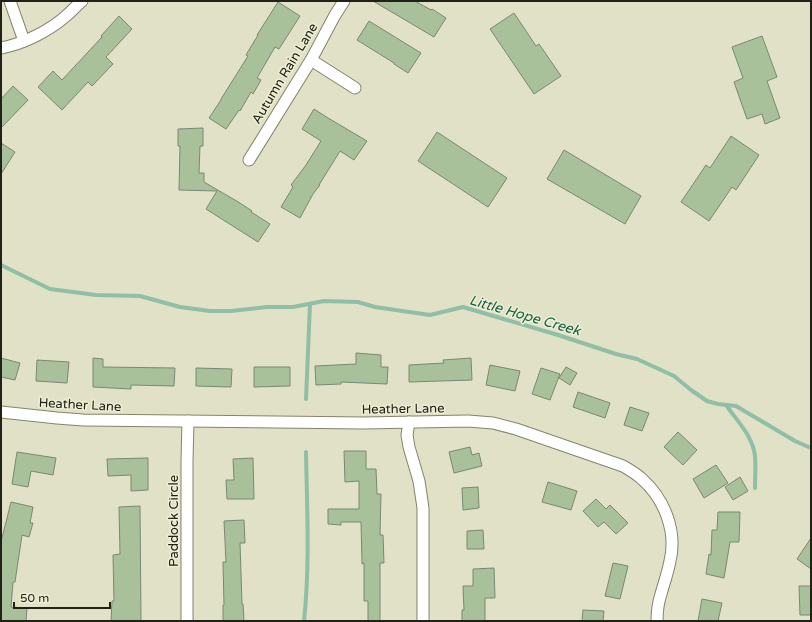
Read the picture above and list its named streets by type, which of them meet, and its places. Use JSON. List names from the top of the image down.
{
  "streets": {
    "street": ["Autumn Rain Lane", "Heather Lane", "Paddock Circle"]
  },
  "crossings": [
    ["Heather Lane", "Paddock Circle"]
  ],
  "water": ["Little Hope Creek"],
  "scale_bar": "50 m"
}
